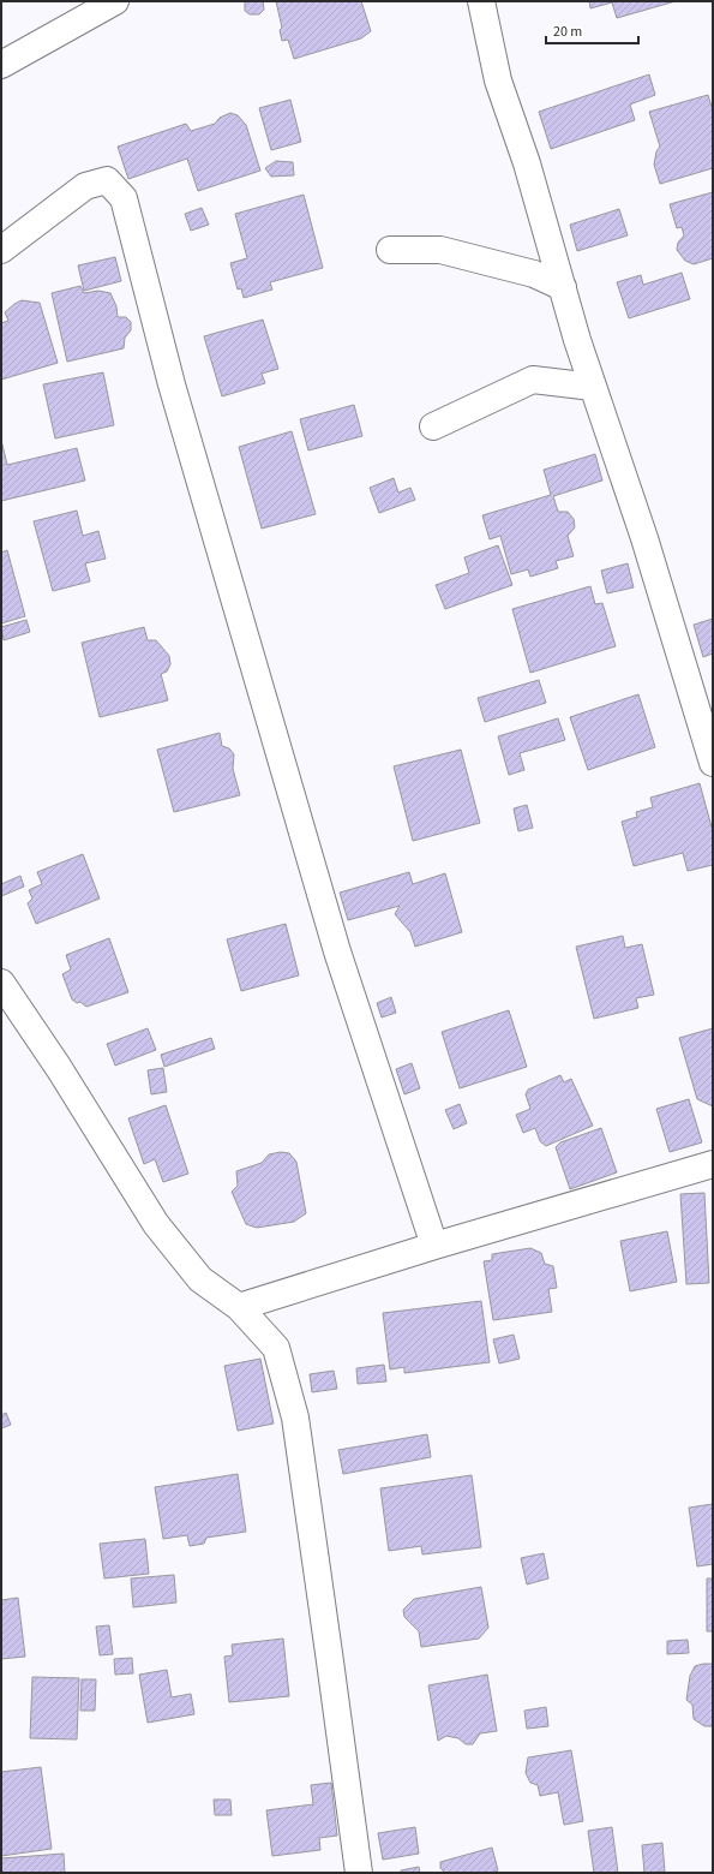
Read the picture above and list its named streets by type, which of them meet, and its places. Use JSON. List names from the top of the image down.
{
  "scale_bar": "20 m"
}
